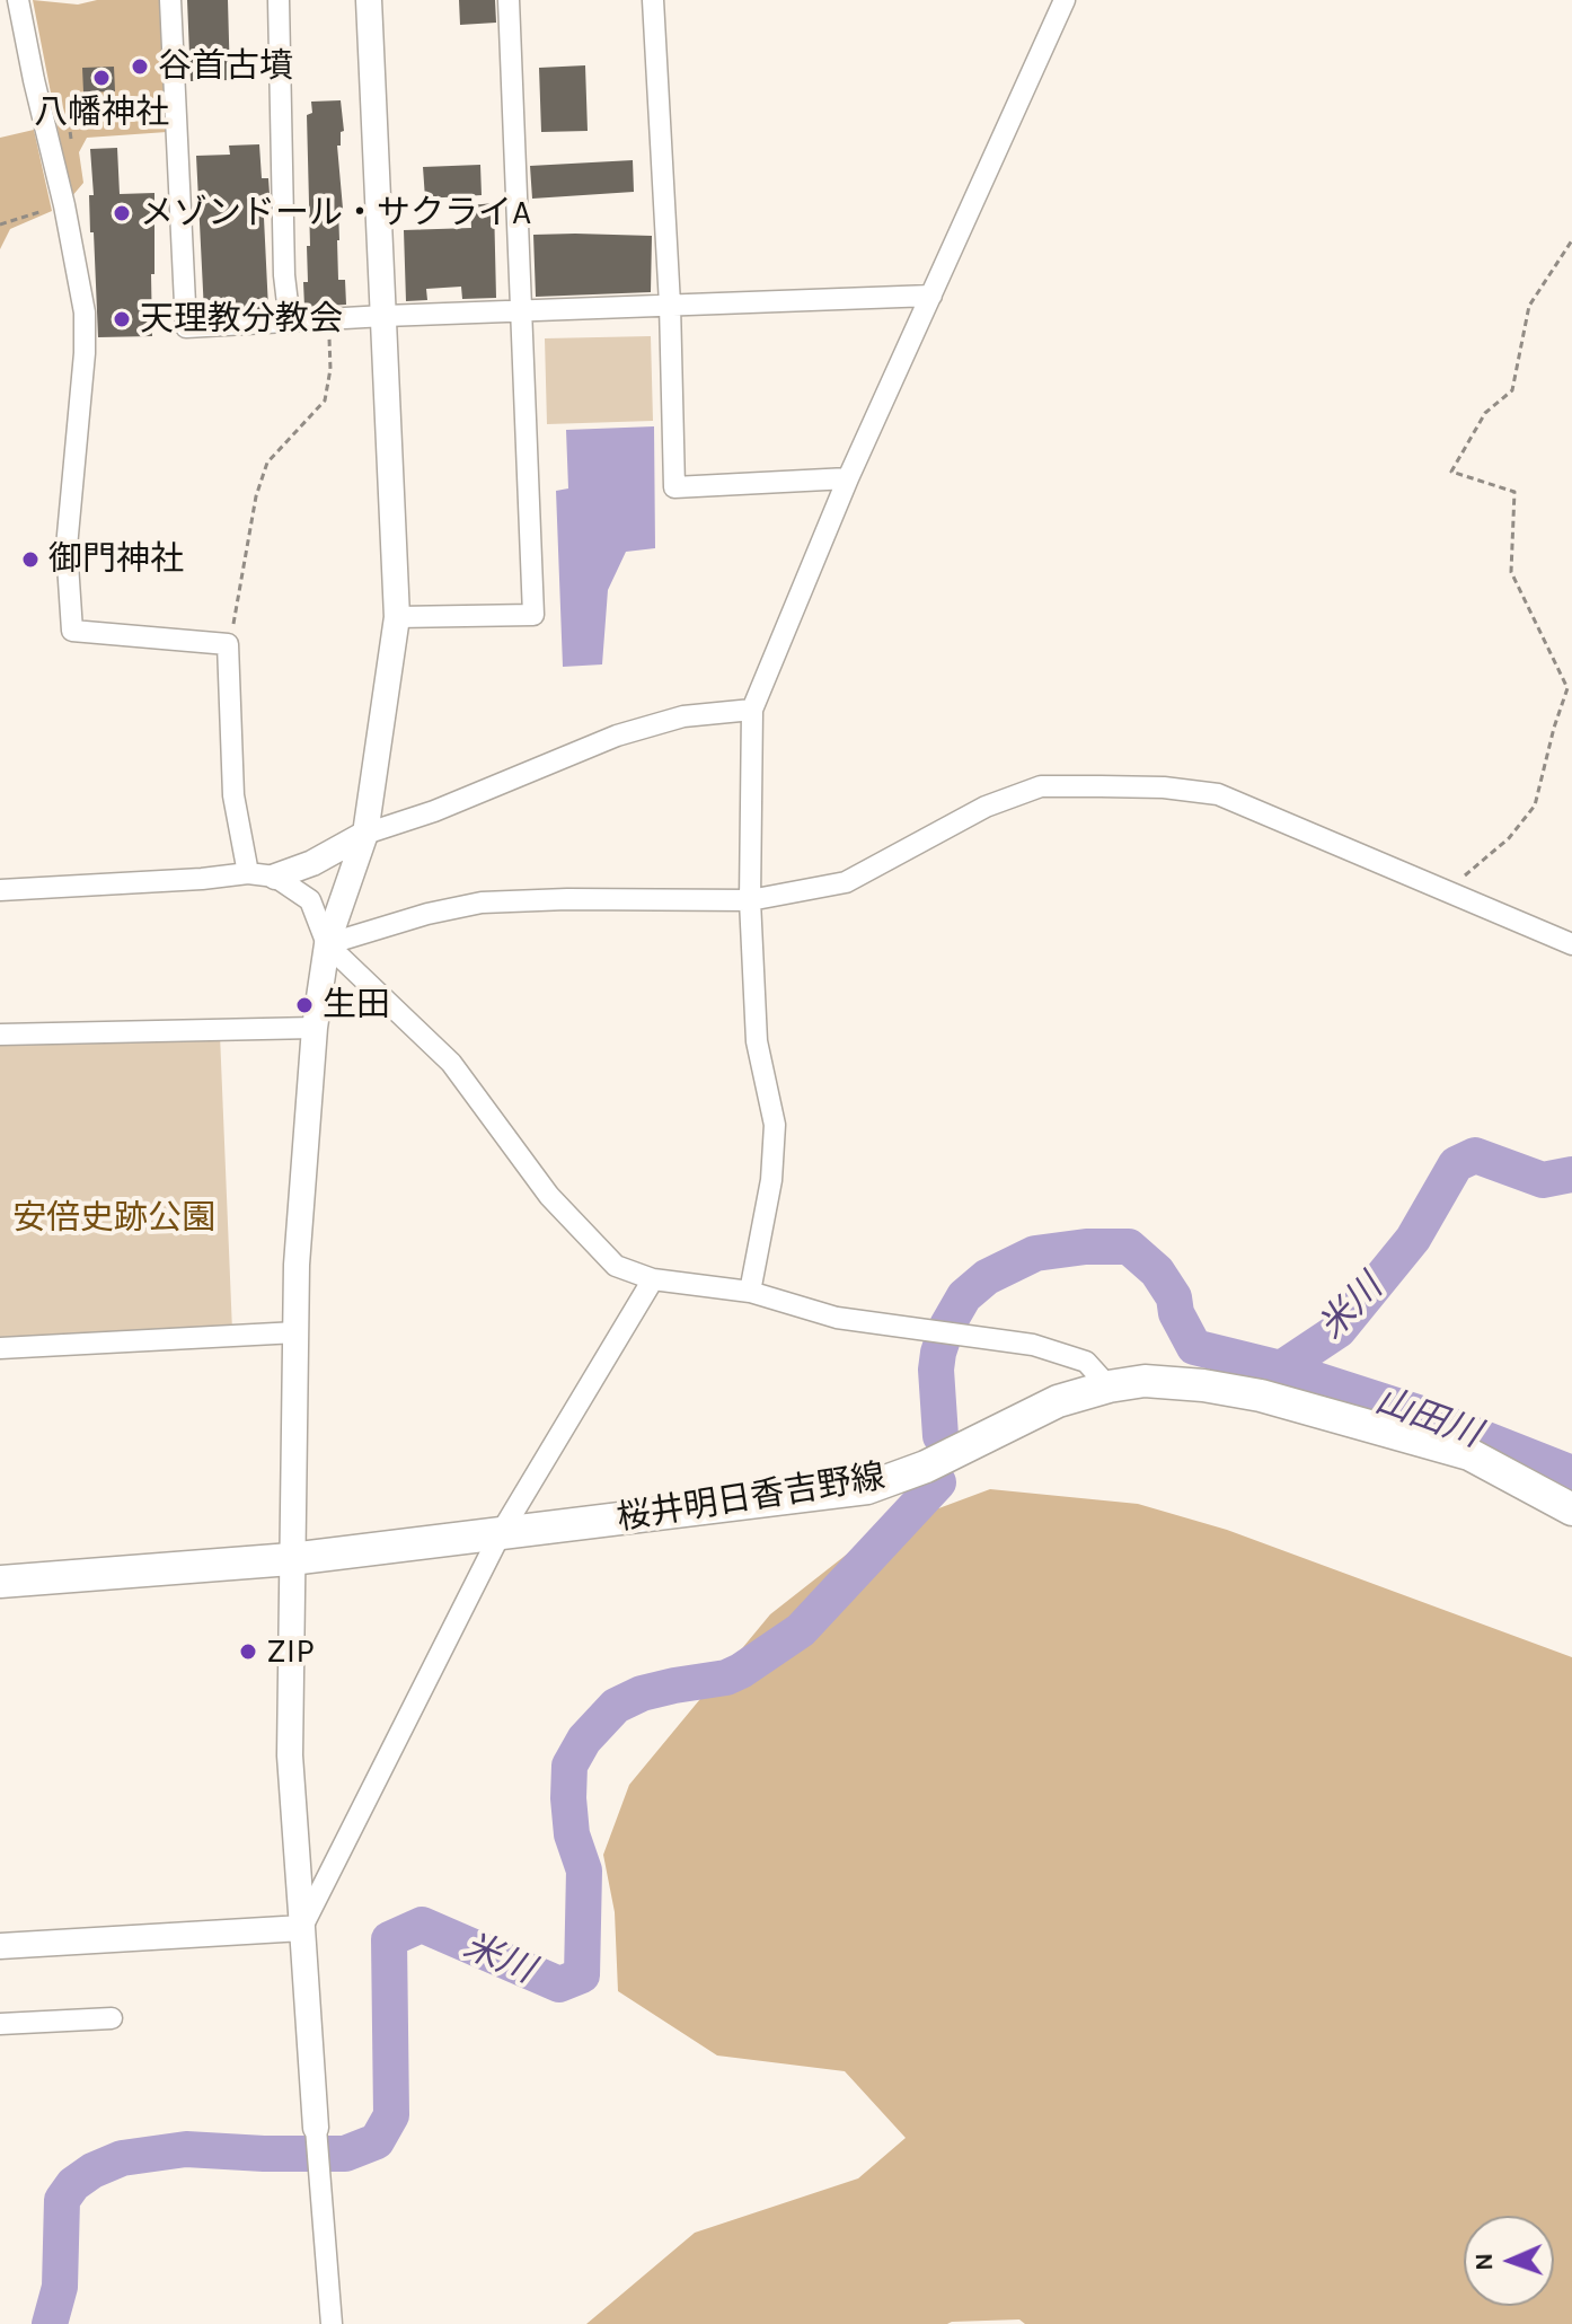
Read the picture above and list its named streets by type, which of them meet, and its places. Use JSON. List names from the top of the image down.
{
  "streets": {
    "main road": ["桜井明日香吉野線"]
  },
  "water": ["米川", "山田川"],
  "parks": ["安倍史跡公園"],
  "places": [
    "谷首古墳",
    "八幡神社",
    "メゾンドール・サクライA",
    "天理教分教会",
    "御門神社",
    "生田",
    "ZIP"
  ],
  "north": "left"
}
